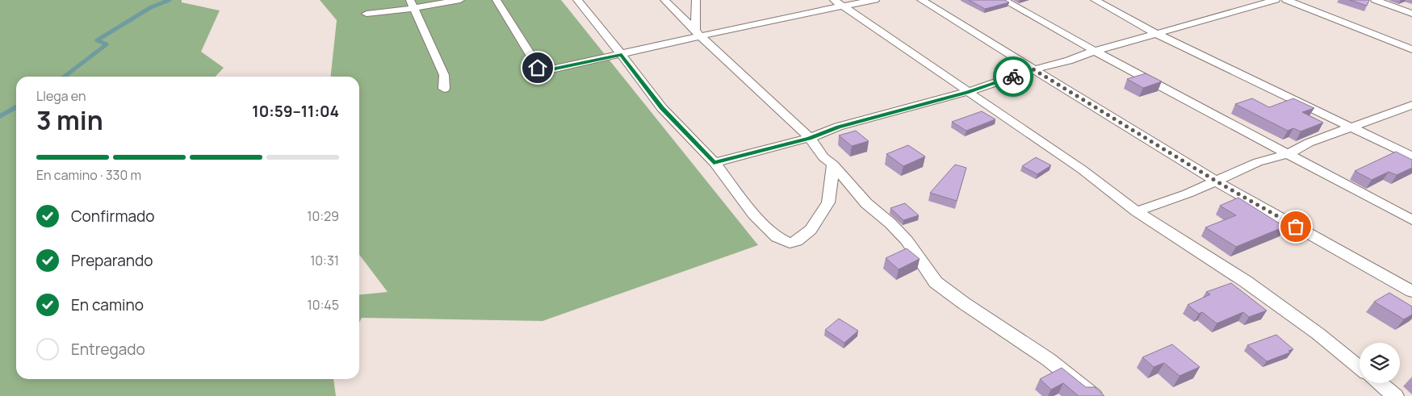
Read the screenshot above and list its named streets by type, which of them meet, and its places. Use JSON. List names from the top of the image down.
{
  "page": {
    "heading": ["3 min", "Llega en", "10:59–11:04"],
    "bar": "En camino · 330 m",
    "list": [
      ["Confirmado", "10:29"],
      ["Preparando", "10:31"],
      ["En camino", "10:45"],
      "Entregado"
    ]
  }
}
